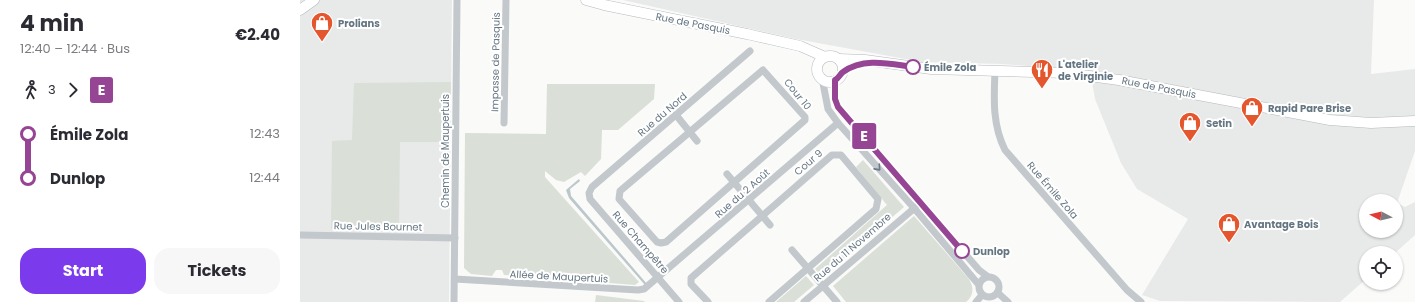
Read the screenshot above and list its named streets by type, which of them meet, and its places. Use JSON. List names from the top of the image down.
{
  "streets": {
    "main road": ["Rue de Pasquis"],
    "street": [
      "Impasse de Pasquis",
      "Cour 10",
      "Rue du Nord",
      "Chemin de Maupertuis",
      "Cour 9",
      "Rue Émile Zola",
      "Rue du 2 Août",
      "Rue Jules Bournet",
      "Rue Champêtre",
      "Rue du 11 Novembre",
      "Allée de Maupertuis"
    ]
  },
  "crossings": [
    ["Rue de Pasquis", "Rue Émile Zola"],
    ["Rue du Nord", "Rue Champêtre"],
    ["Chemin de Maupertuis", "Rue Jules Bournet"],
    ["Chemin de Maupertuis", "Allée de Maupertuis"],
    ["Rue du 2 Août", "Rue Champêtre"],
    ["Rue du 2 Août", "Allée de Maupertuis"],
    ["Rue Champêtre", "Allée de Maupertuis"]
  ],
  "places": {
    "shop": [
      "Prolians",
      "Rapid Pare Brise",
      "Setin",
      "Avantage Bois"
    ],
    "other": ["Émile Zola", "Dunlop"],
    "restaurant": ["L'atelier de Virginie"]
  },
  "lines": ["bus line E"],
  "north": "left",
  "page": {
    "heading": ["4 min", "12:40 – 12:44 · Bus", "€2.40"],
    "on_map": "E",
    "legs": ["3", "E"],
    "list": [
      {
        "name": "Émile Zola",
        "value": "12:43"
      },
      {
        "name": "Dunlop",
        "value": "12:44"
      }
    ],
    "buttons": ["Start", "Tickets"]
  }
}
